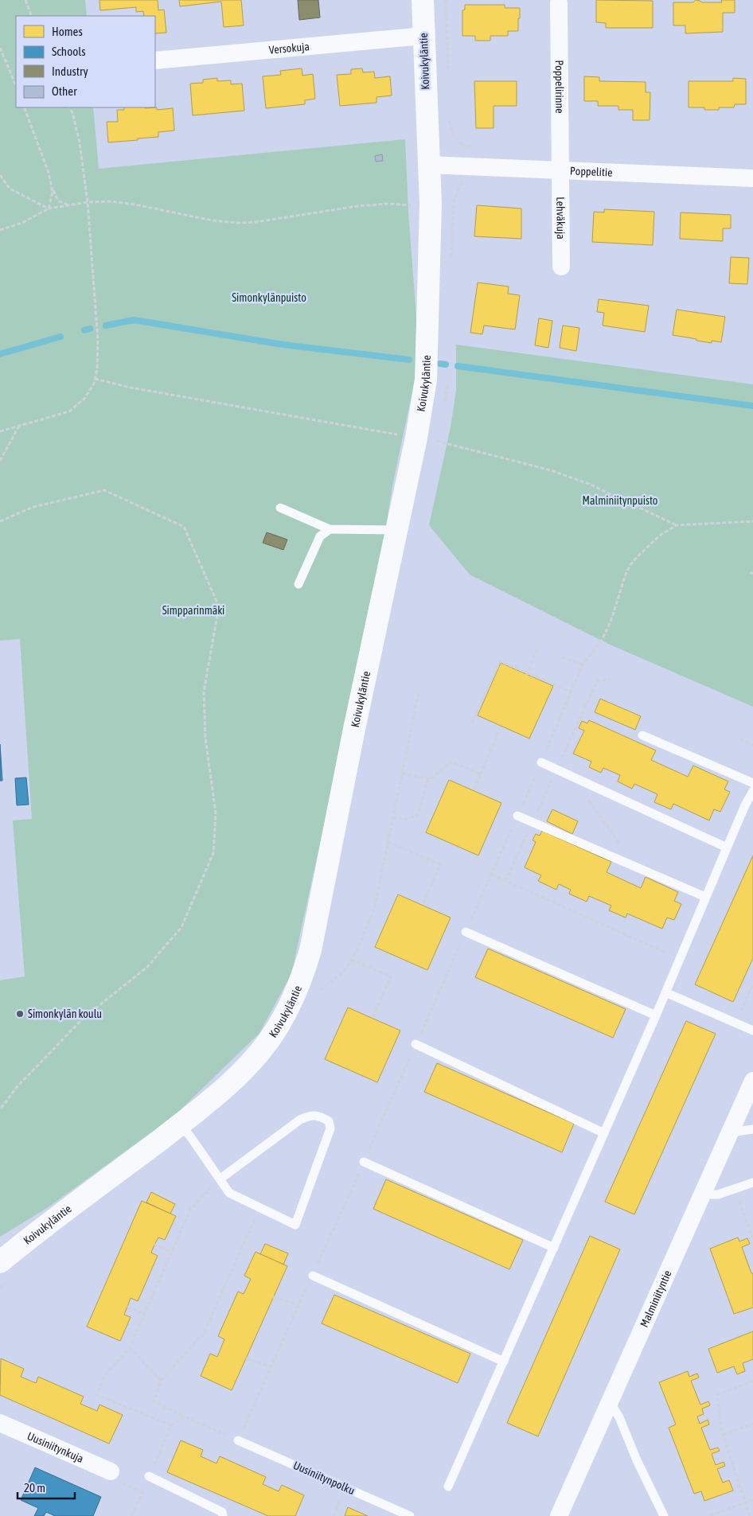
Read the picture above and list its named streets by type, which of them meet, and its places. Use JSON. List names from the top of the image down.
{
  "streets": {
    "main road": ["Koivukyläntie"],
    "street": [
      "Versokuja",
      "Poppelirinne",
      "Poppelitie",
      "Lehväkuja",
      "Malminiityntie",
      "Uusiniitynkuja"
    ],
    "lane": ["Uusiniitynpolku"]
  },
  "crossings": [
    ["Versokuja", "Koivukyläntie"],
    ["Koivukyläntie", "Poppelitie"],
    ["Poppelirinne", "Poppelitie"],
    ["Poppelirinne", "Lehväkuja"],
    ["Poppelitie", "Lehväkuja"]
  ],
  "parks": ["Simonkylänpuisto", "Malminiitynpuisto", "Simpparinmäki"],
  "places": ["Simonkylän koulu"],
  "legend": [
    "Homes",
    "Schools",
    "Industry",
    "Other"
  ],
  "scale_bar": "20 m"
}
